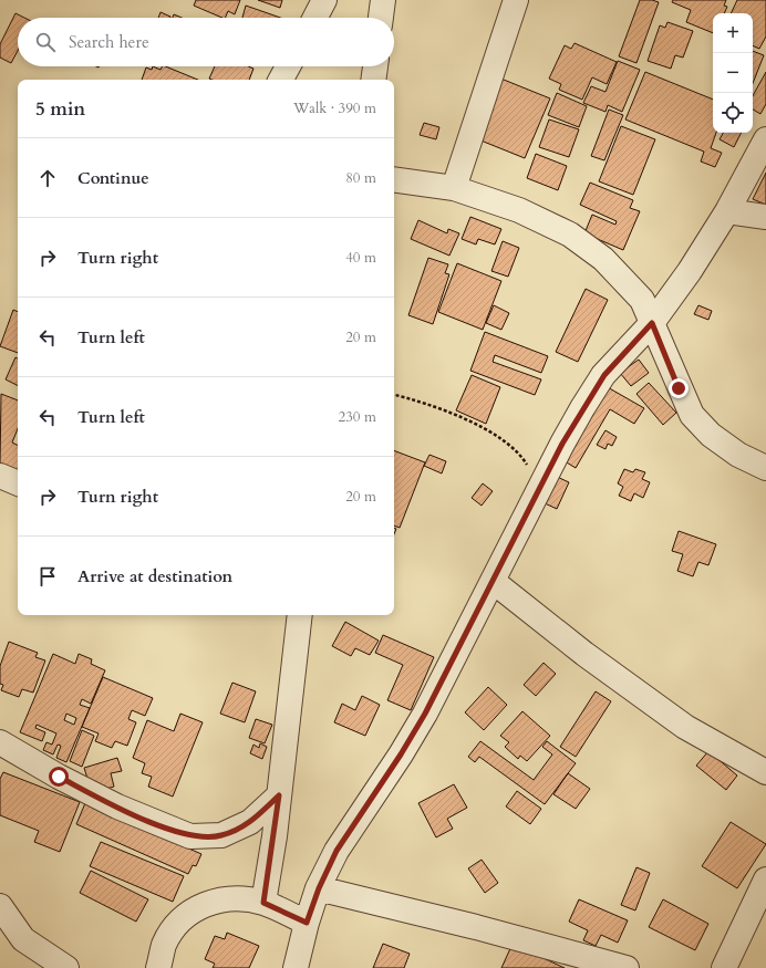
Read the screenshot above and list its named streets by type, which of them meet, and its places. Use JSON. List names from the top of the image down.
{
  "page": {
    "map_buttons": ["+", "−"],
    "search": "Search here",
    "heading": ["5 min", "Walk · 390 m"],
    "list": [
      ["Continue", "80 m"],
      ["Turn right", "40 m"],
      ["Turn left", "20 m"],
      ["Turn left", "230 m"],
      ["Turn right", "20 m"],
      "Arrive at destination"
    ]
  }
}
